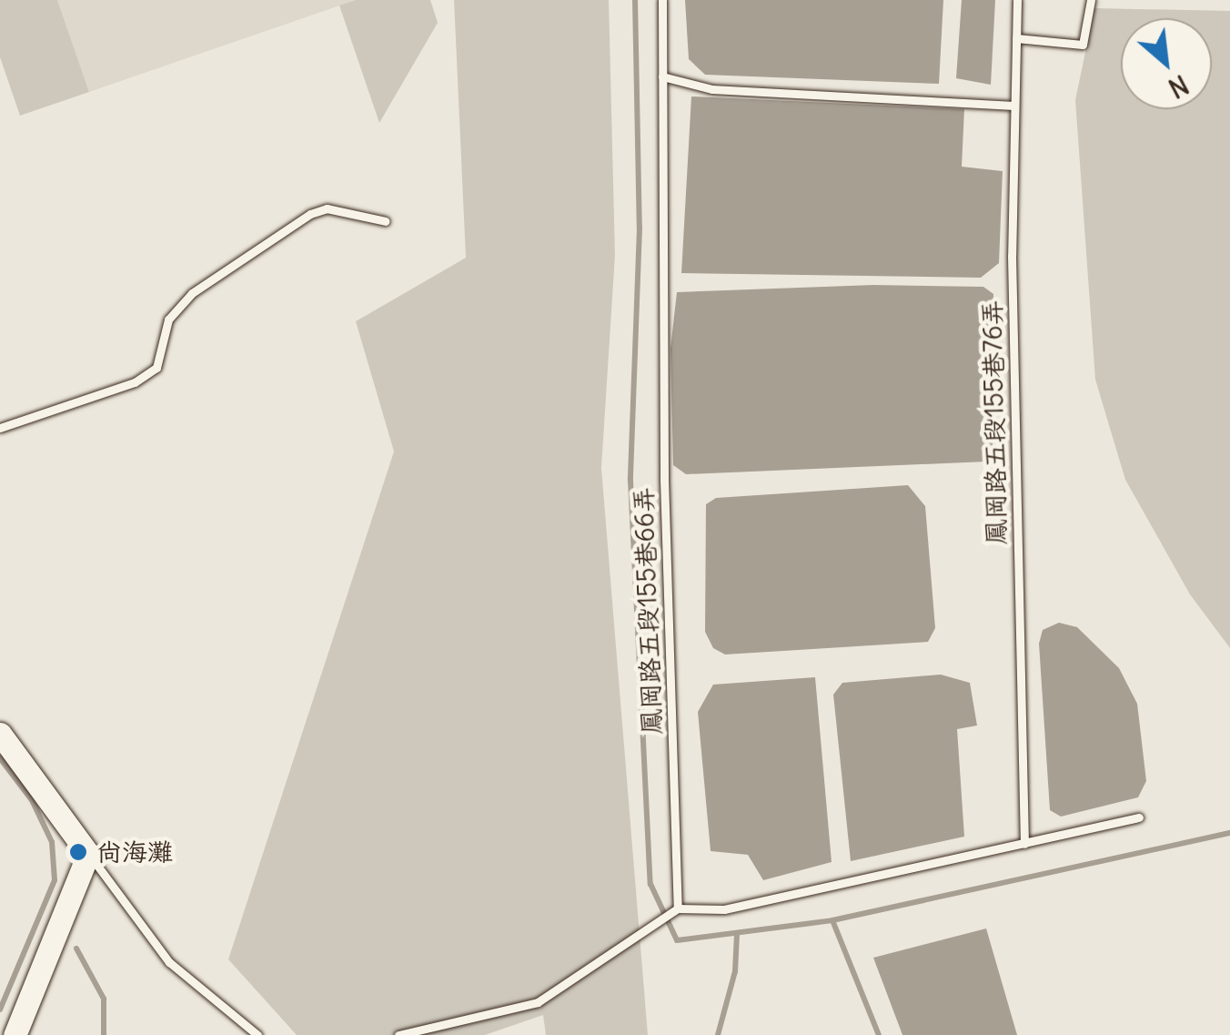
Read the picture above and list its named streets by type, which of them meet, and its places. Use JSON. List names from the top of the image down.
{
  "streets": {
    "lane": ["鳳岡路五段155巷76弄", "鳳岡路五段155巷66弄"]
  },
  "places": ["尚海灘"],
  "north": "bottom right"
}
